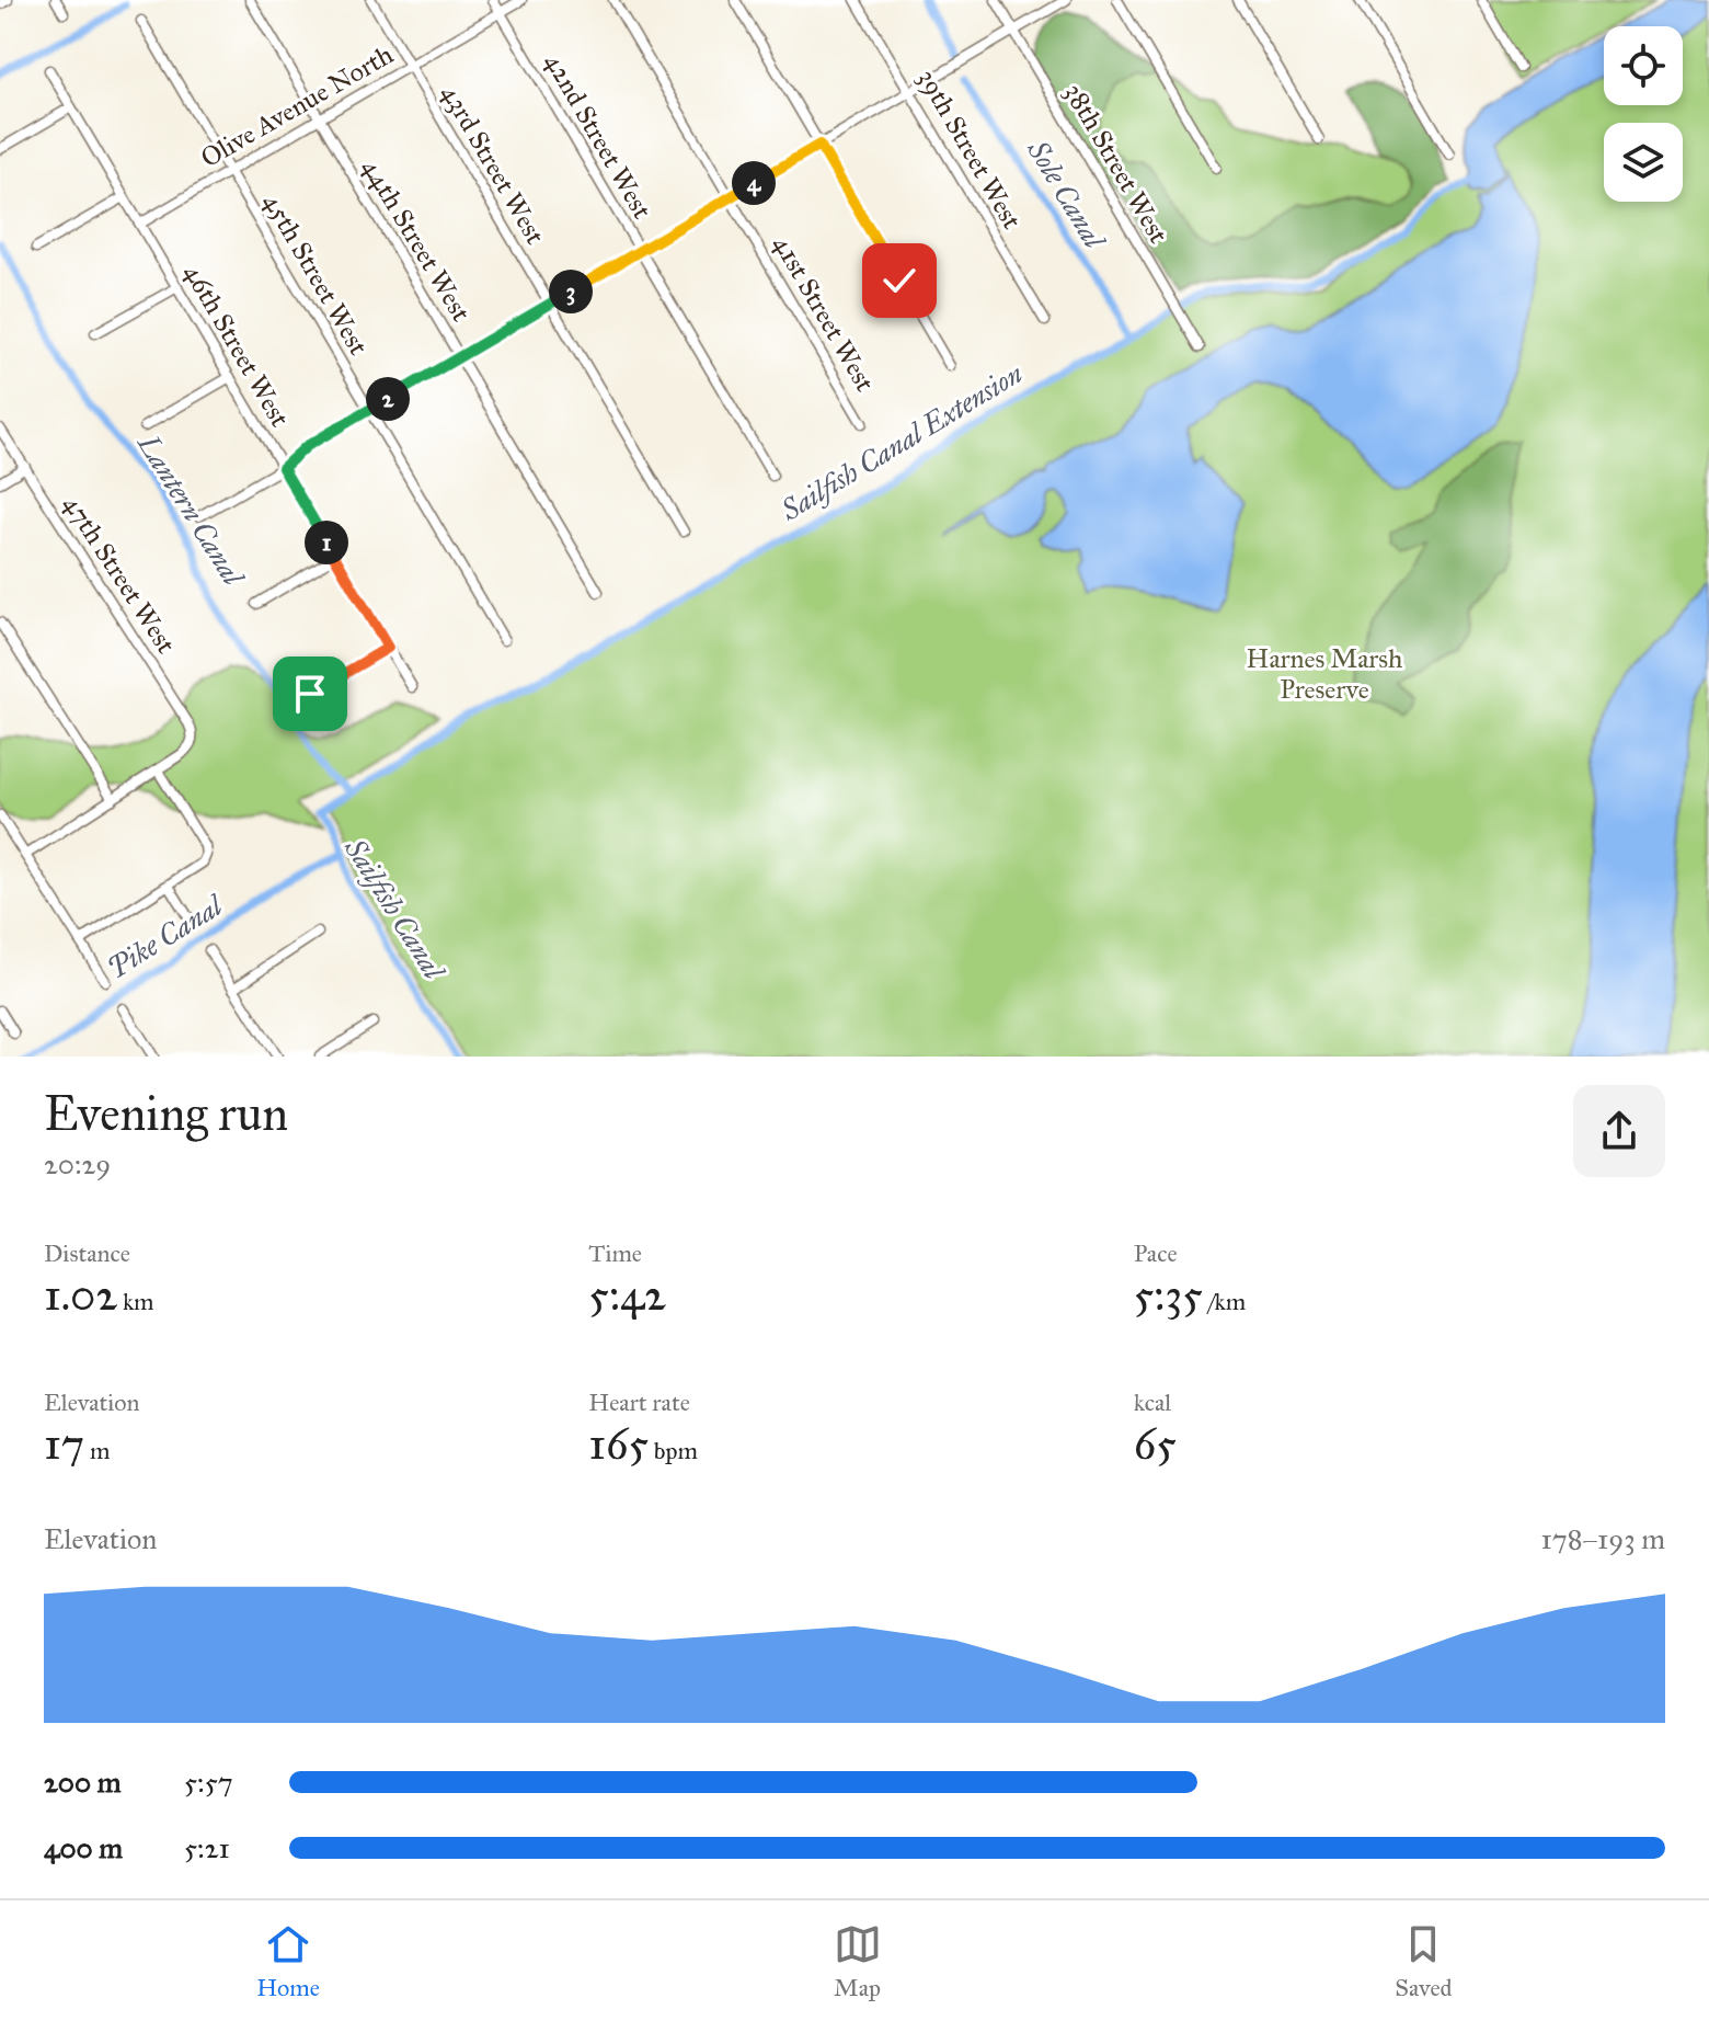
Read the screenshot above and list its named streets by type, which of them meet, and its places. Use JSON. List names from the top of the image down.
{
  "streets": {
    "street": [
      "Olive Avenue North",
      "42nd Street West",
      "39th Street West",
      "38th Street West",
      "43rd Street West",
      "44th Street West",
      "45th Street West",
      "41st Street West",
      "46th Street West",
      "47th Street West"
    ]
  },
  "crossings": [
    ["Olive Avenue North", "42nd Street West"],
    ["Olive Avenue North", "43rd Street West"],
    ["Olive Avenue North", "44th Street West"],
    ["Olive Avenue North", "45th Street West"],
    ["Olive Avenue North", "46th Street West"]
  ],
  "water": [
    "Sole Canal",
    "Sailfish Canal Extension",
    "Lantern Canal",
    "Sailfish Canal",
    "Pike Canal"
  ],
  "parks": ["Harnes Marsh Preserve"],
  "page": {
    "pins": [
      "4",
      "3",
      "2",
      "1"
    ],
    "heading": ["Evening run", "20:29"],
    "stats": [
      ["Distance", "1.02 km"],
      ["Time", "5:42"],
      ["Pace", "5:35 /km"],
      ["Elevation", "17 m"],
      ["Heart rate", "165 bpm"],
      ["kcal", "65"]
    ],
    "chart": ["Elevation", "178–193 m"],
    "list": [
      {
        "name": "200 m",
        "note": "5:57"
      },
      {
        "name": "400 m",
        "note": "5:21"
      }
    ],
    "tabs": ["Home", "Map", "Saved"]
  }
}
